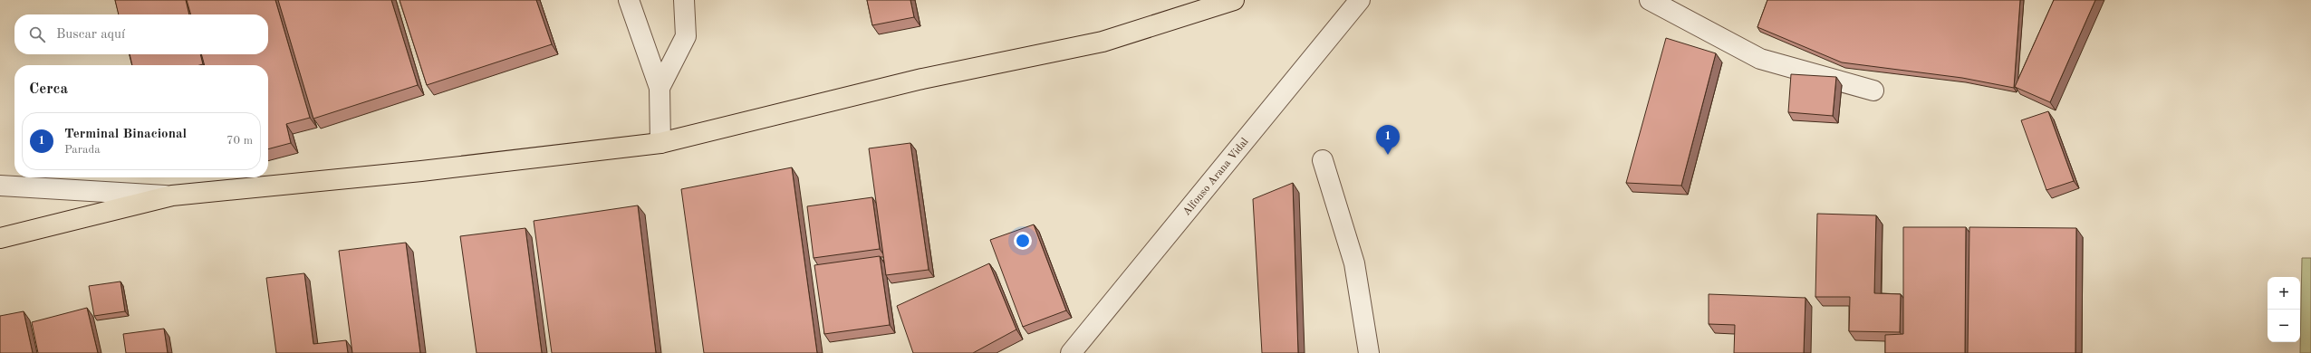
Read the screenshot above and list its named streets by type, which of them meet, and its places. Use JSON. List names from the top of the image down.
{
  "streets": {
    "street": ["Alfonso Arana Vidal"]
  },
  "page": {
    "search": "Buscar aquí",
    "heading": "Cerca",
    "list": [
      {
        "mark": "1",
        "name": "Terminal Binacional",
        "note": "Parada",
        "value": "70 m"
      }
    ],
    "pins": "1",
    "map_buttons": ["+", "−"]
  }
}
